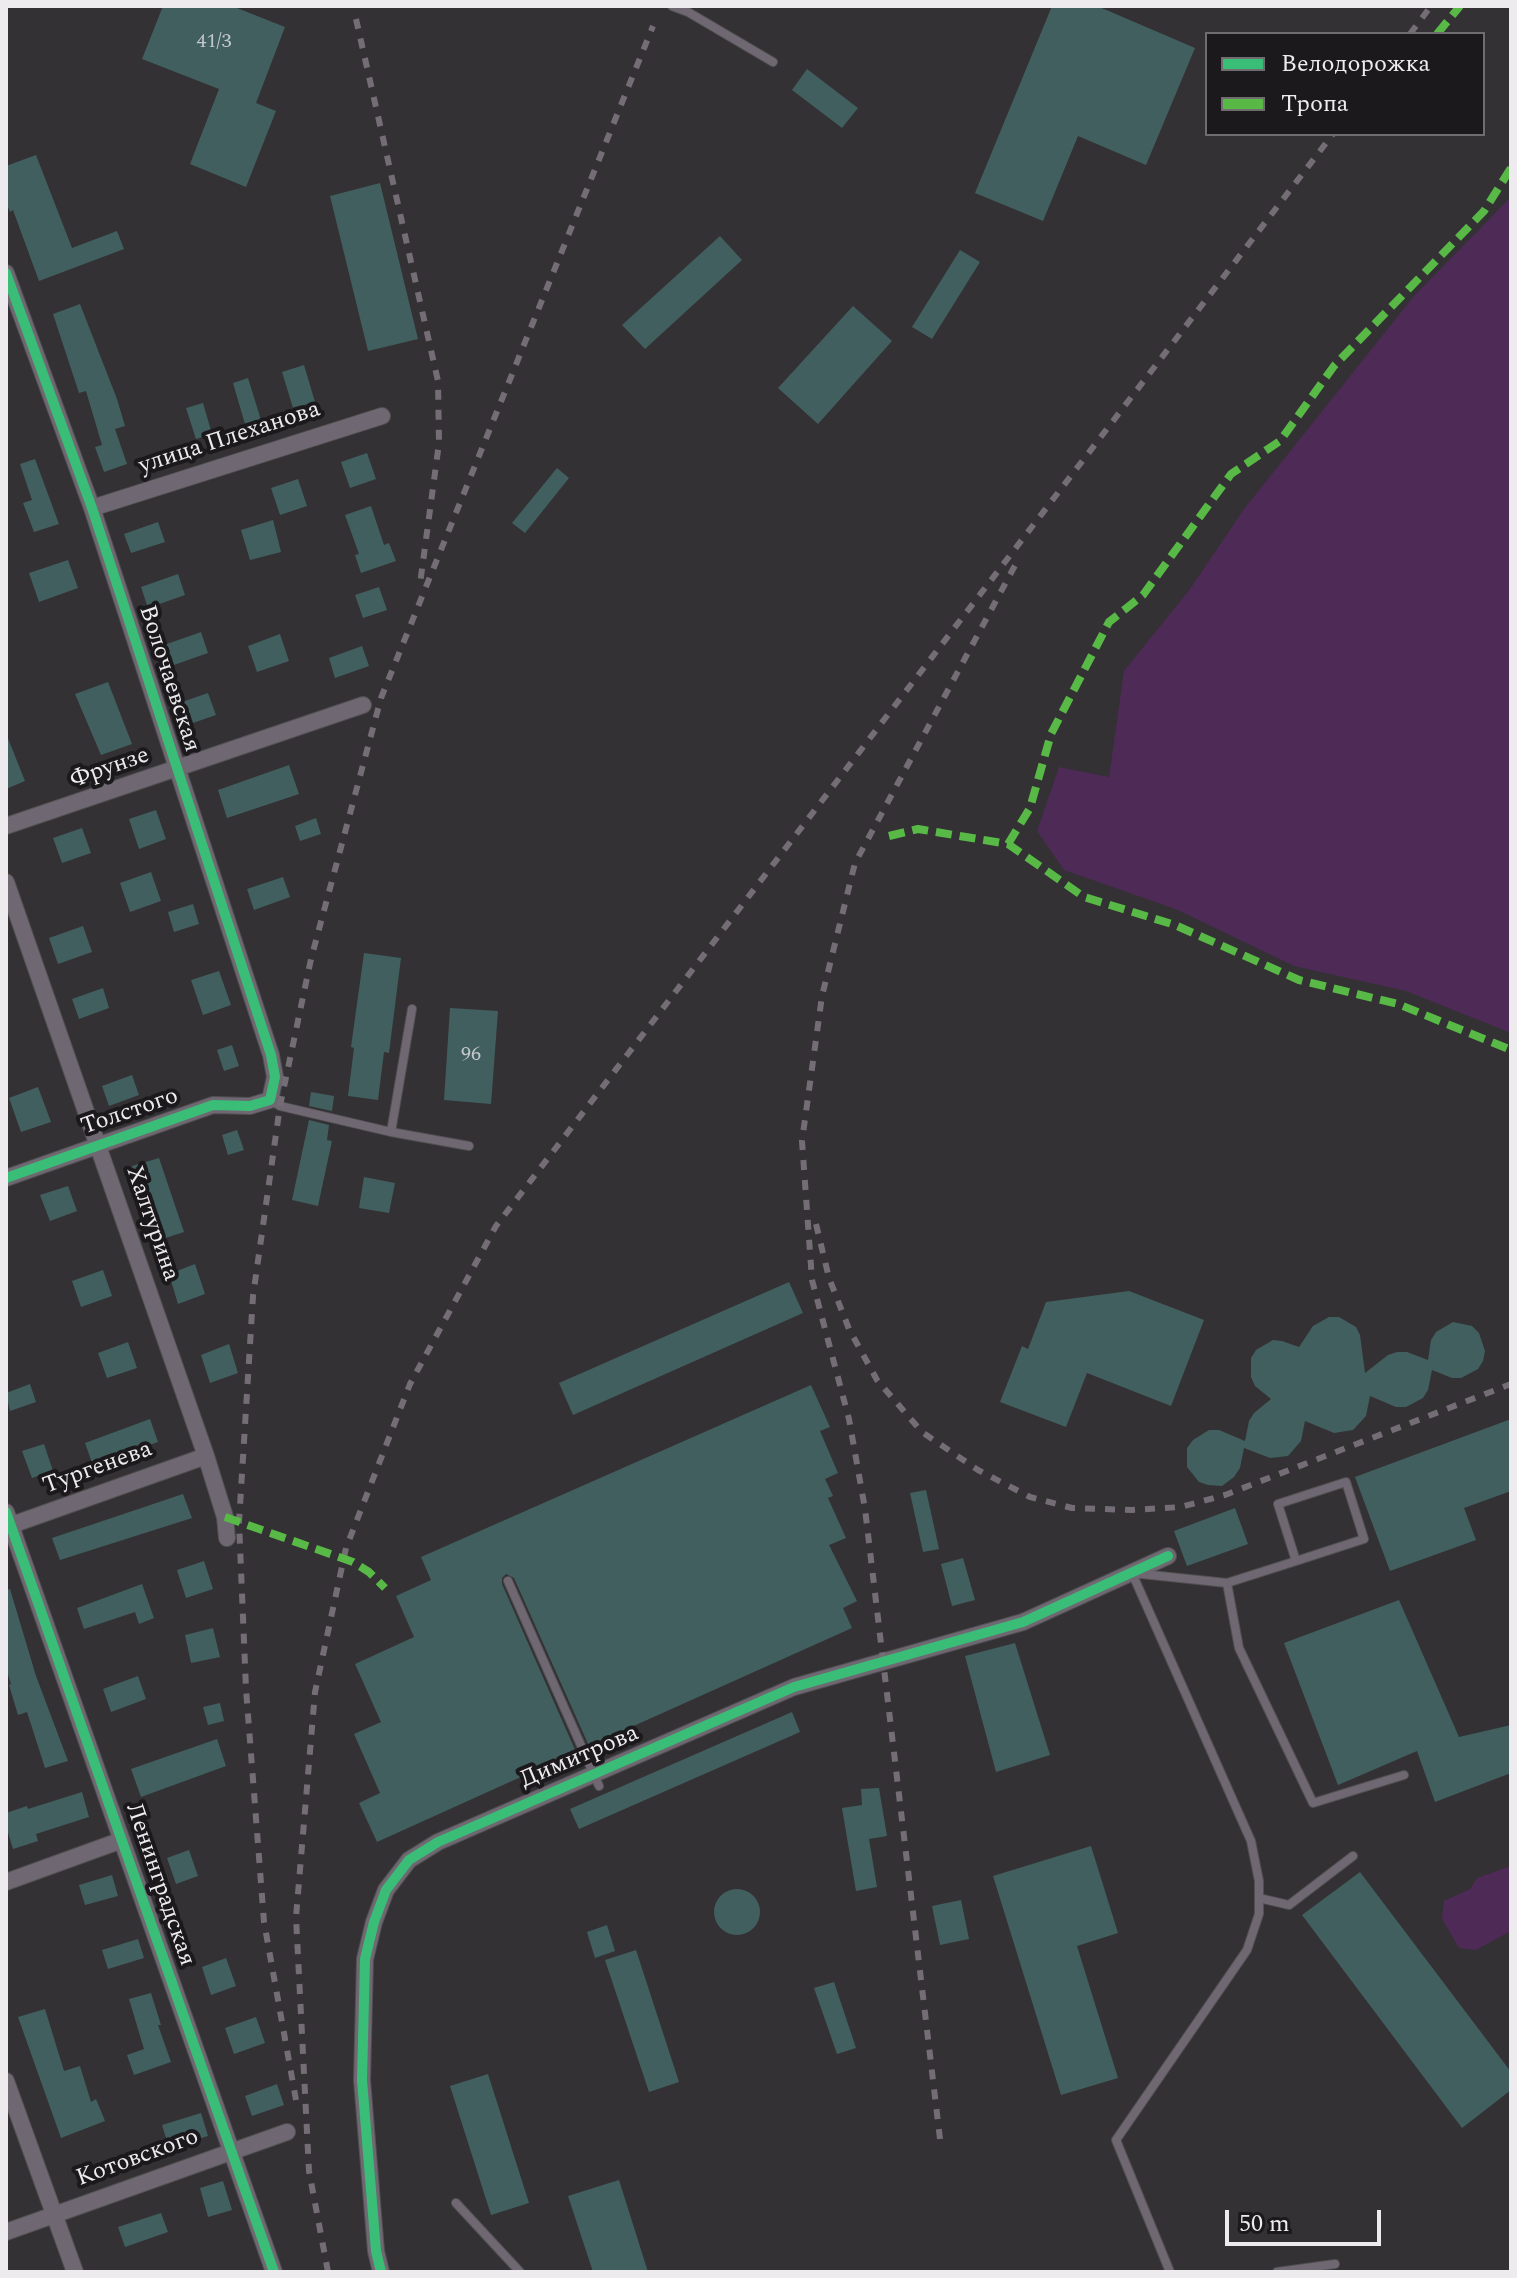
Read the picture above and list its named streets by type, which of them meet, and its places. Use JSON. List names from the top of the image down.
{
  "streets": {
    "street": [
      "улица Плеханова",
      "Волочаевская",
      "Фрунзе",
      "Толстого",
      "Халтурина",
      "Тургенева",
      "Димитрова",
      "Ленинградская",
      "Котовского"
    ]
  },
  "crossings": [
    ["улица Плеханова", "Волочаевская"],
    ["Волочаевская", "Фрунзе"],
    ["Волочаевская", "Толстого"],
    ["Толстого", "Халтурина"],
    ["Халтурина", "Тургенева"],
    ["Тургенева", "Ленинградская"],
    ["Ленинградская", "Котовского"]
  ],
  "house_numbers": ["41/3", "96"],
  "legend": ["Велодорожка", "Тропа"],
  "scale_bar": "50 m"
}
